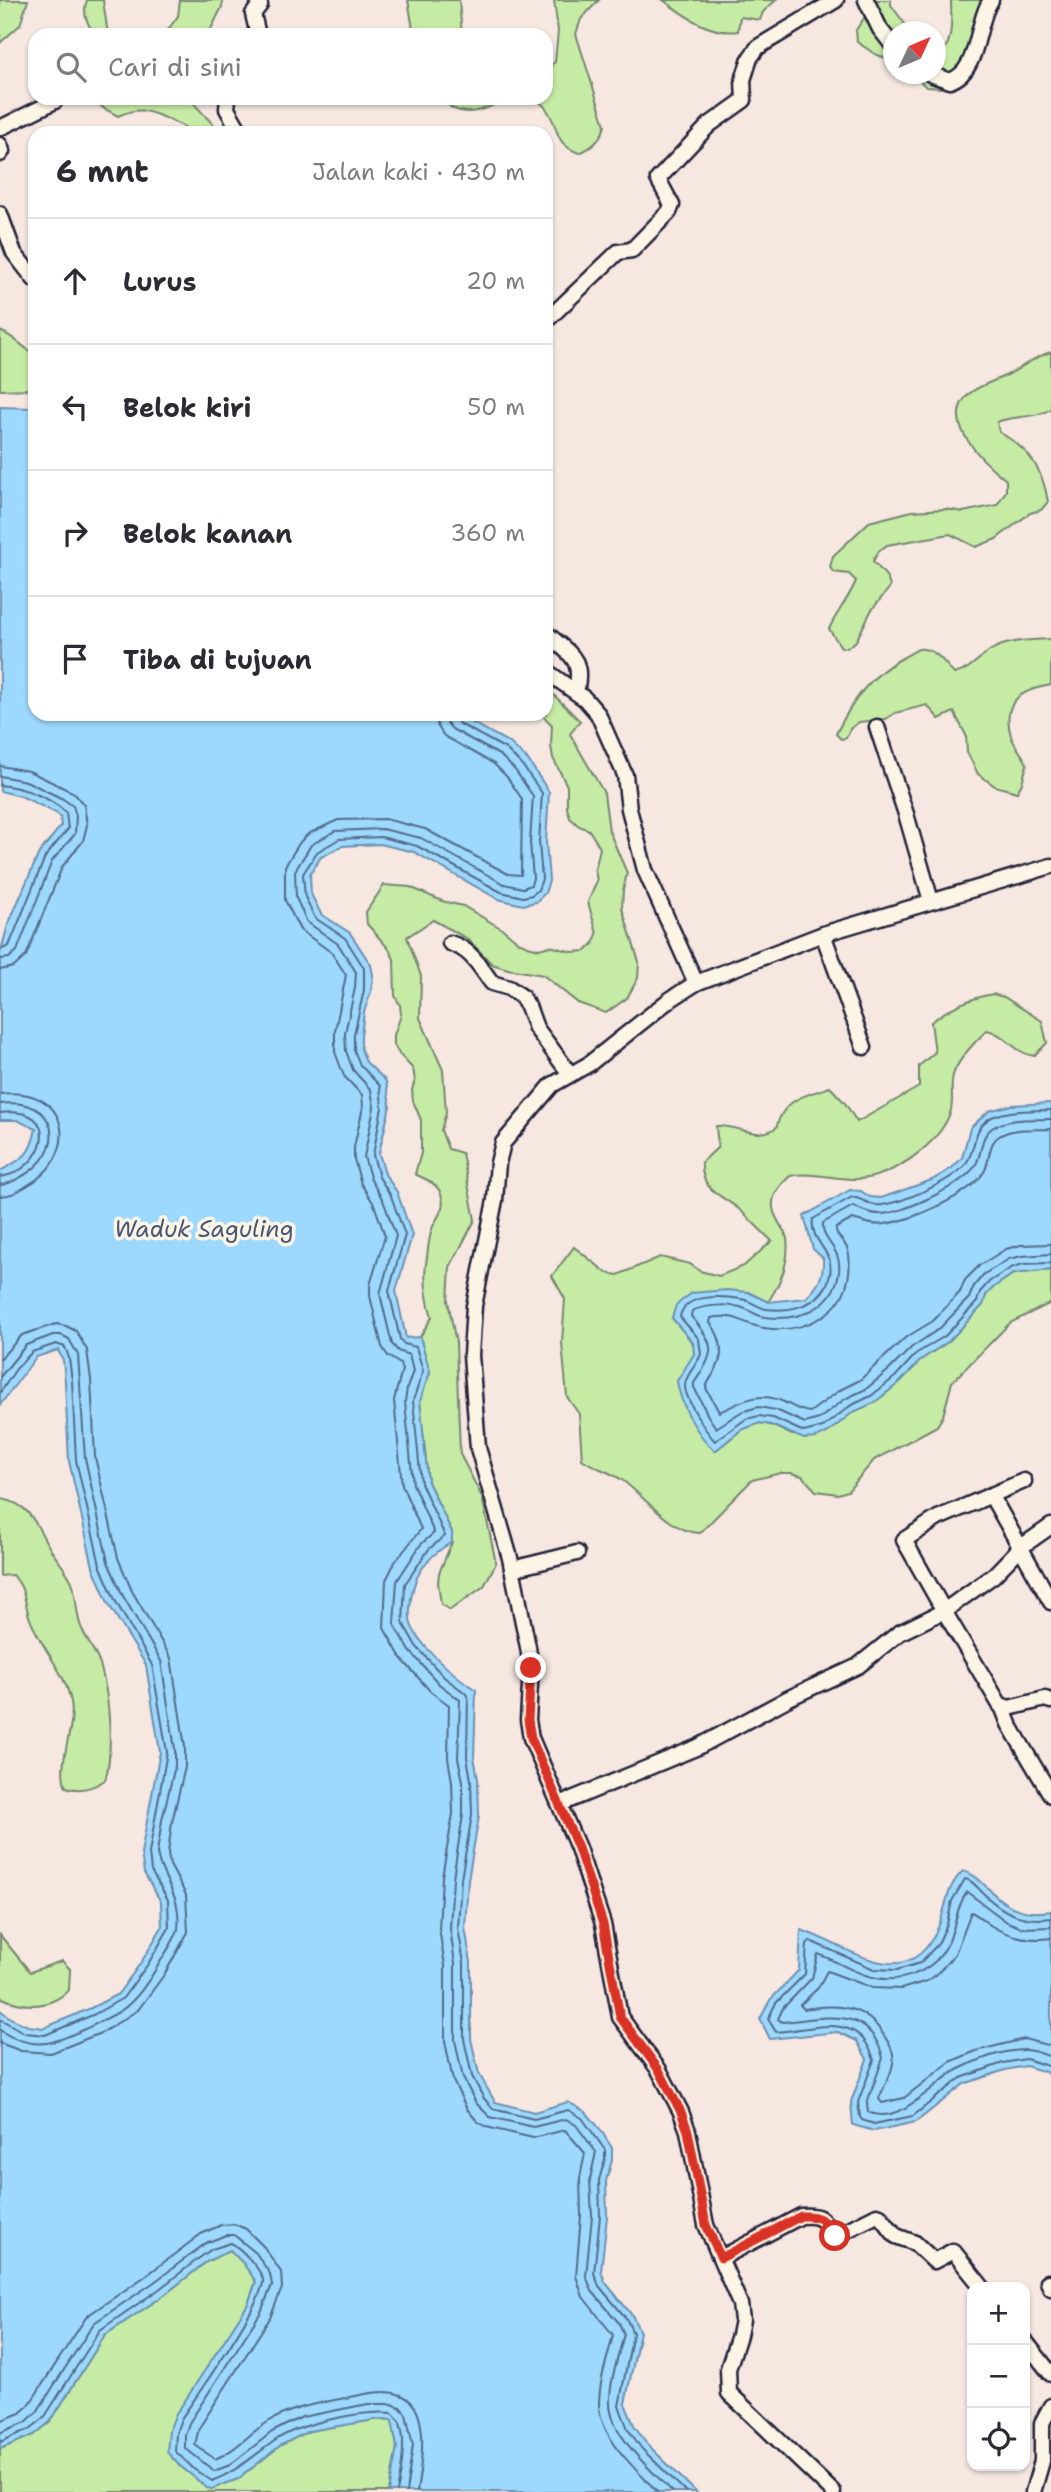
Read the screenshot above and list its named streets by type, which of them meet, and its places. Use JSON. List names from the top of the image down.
{
  "water": ["Waduk Saguling"],
  "north": "top right",
  "page": {
    "search": "Cari di sini",
    "heading": ["6 mnt", "Jalan kaki · 430 m"],
    "list": [
      ["Lurus", "20 m"],
      ["Belok kiri", "50 m"],
      ["Belok kanan", "360 m"],
      "Tiba di tujuan"
    ],
    "map_buttons": ["+", "−"]
  }
}
